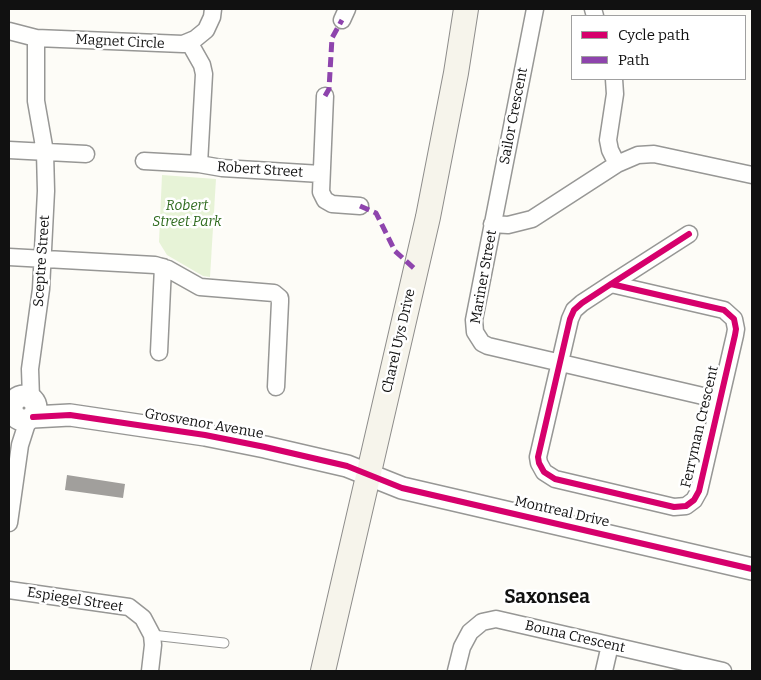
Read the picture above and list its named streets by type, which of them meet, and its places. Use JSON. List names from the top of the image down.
{
  "streets": {
    "main road": ["Charel Uys Drive"],
    "street": [
      "Magnet Circle",
      "Sailor Crescent",
      "Robert Street",
      "Sceptre Street",
      "Mariner Street",
      "Grosvenor Avenue",
      "Ferryman Crescent",
      "Montreal Drive",
      "Espiegel Street",
      "Bouna Crescent"
    ]
  },
  "crossings": [
    ["Magnet Circle", "Robert Street"],
    ["Magnet Circle", "Sceptre Street"],
    ["Sailor Crescent", "Mariner Street"],
    ["Sceptre Street", "Grosvenor Avenue"],
    ["Mariner Street", "Ferryman Crescent"],
    ["Charel Uys Drive", "Grosvenor Avenue"],
    ["Charel Uys Drive", "Montreal Drive"],
    ["Grosvenor Avenue", "Montreal Drive"]
  ],
  "districts": ["Saxonsea"],
  "parks": ["Robert Street Park"],
  "legend": ["Cycle path", "Path"]
}
